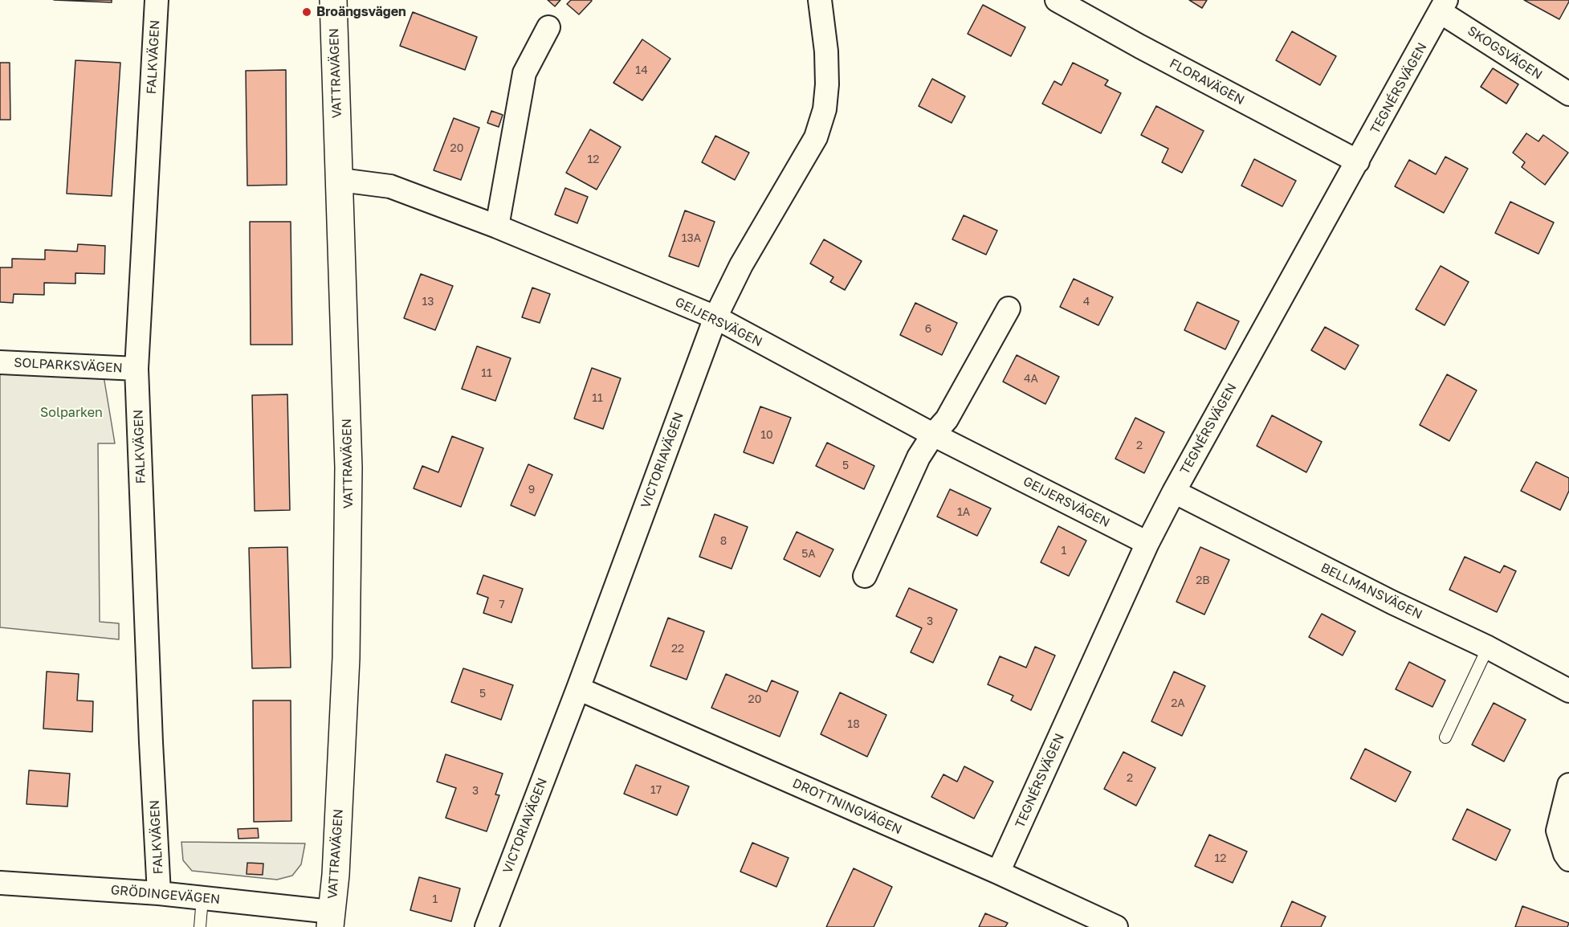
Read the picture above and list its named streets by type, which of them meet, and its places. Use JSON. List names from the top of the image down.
{
  "streets": {
    "street": [
      "SKOGSVÄGEN",
      "FALKVÄGEN",
      "VATTRAVÄGEN",
      "FLORAVÄGEN",
      "TEGNÉRSVÄGEN",
      "GEIJERSVÄGEN",
      "SOLPARKSVÄGEN",
      "VICTORIAVÄGEN",
      "BELLMANSVÄGEN",
      "DROTTNINGVÄGEN",
      "GRÖDINGEVÄGEN"
    ]
  },
  "crossings": [
    ["SKOGSVÄGEN", "TEGNÉRSVÄGEN"],
    ["FALKVÄGEN", "SOLPARKSVÄGEN"],
    ["FALKVÄGEN", "GRÖDINGEVÄGEN"],
    ["VATTRAVÄGEN", "GEIJERSVÄGEN"],
    ["VATTRAVÄGEN", "GRÖDINGEVÄGEN"],
    ["FLORAVÄGEN", "TEGNÉRSVÄGEN"],
    ["TEGNÉRSVÄGEN", "GEIJERSVÄGEN"],
    ["TEGNÉRSVÄGEN", "BELLMANSVÄGEN"],
    ["TEGNÉRSVÄGEN", "DROTTNINGVÄGEN"],
    ["GEIJERSVÄGEN", "VICTORIAVÄGEN"],
    ["VICTORIAVÄGEN", "DROTTNINGVÄGEN"]
  ],
  "parks": ["Solparken"],
  "places": ["Broängsvägen"],
  "house_numbers": [
    "14",
    "20",
    "12",
    "13A",
    "13",
    "4",
    "6",
    "11",
    "4A",
    "11",
    "10",
    "2",
    "5",
    "9",
    "1A",
    "8",
    "1",
    "5A",
    "2B",
    "7",
    "3",
    "22",
    "5",
    "20",
    "2A",
    "18",
    "2",
    "17",
    "3",
    "12",
    "1"
  ]
}
